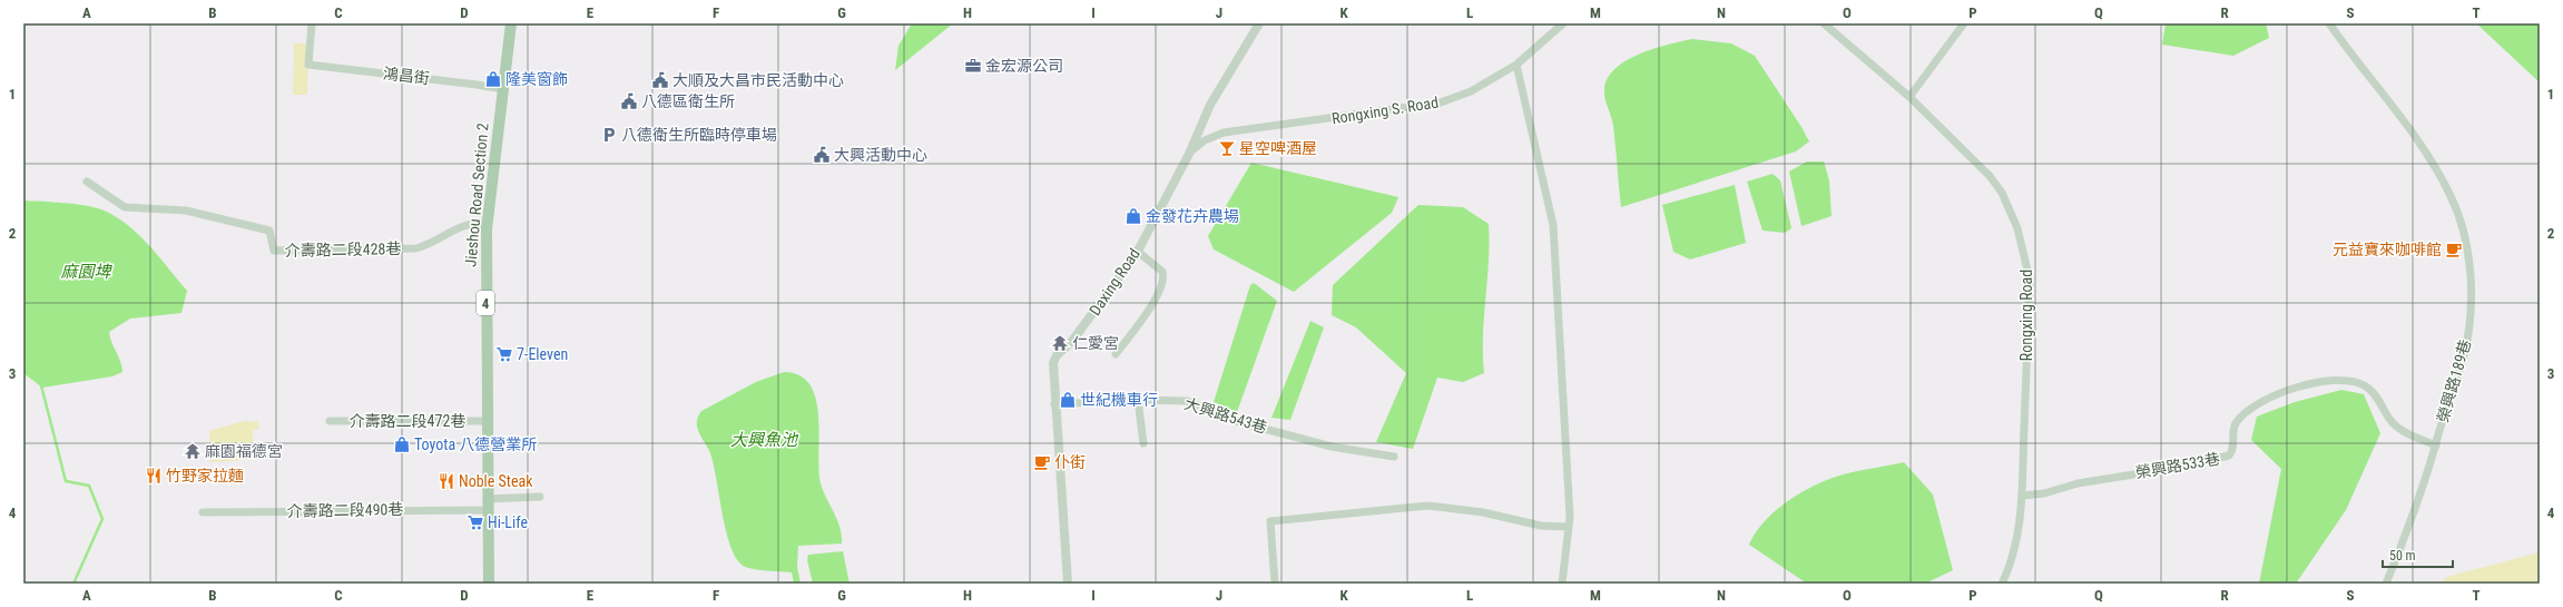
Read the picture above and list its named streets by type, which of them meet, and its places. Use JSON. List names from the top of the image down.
{
  "streets": {
    "main road": ["Jieshou Road Section 2", "4"],
    "street": [
      "鴻昌街",
      "Rongxing S. Road",
      "介壽路二段428巷",
      "Daxing Road",
      "Rongxing Road",
      "榮興路189巷",
      "大興路543巷",
      "介壽路二段472巷",
      "榮興路533巷",
      "介壽路二段490巷"
    ]
  },
  "crossings": [
    ["鴻昌街", "Jieshou Road Section 2"],
    ["Rongxing S. Road", "Daxing Road"],
    ["Jieshou Road Section 2", "介壽路二段428巷"],
    ["Jieshou Road Section 2", "介壽路二段472巷"],
    ["Jieshou Road Section 2", "介壽路二段490巷"],
    ["Daxing Road", "大興路543巷"],
    ["Rongxing Road", "榮興路533巷"],
    ["榮興路189巷", "榮興路533巷"]
  ],
  "water": ["麻園埤", "大興魚池"],
  "places": {
    "office": ["金宏源公司"],
    "shop": [
      "隆美窗飾",
      "金發花卉農場",
      "世紀機車行",
      "Toyota 八德營業所"
    ],
    "public building": ["大順及大昌市民活動中心", "八德區衛生所", "大興活動中心"],
    "parking": ["八德衛生所臨時停車場"],
    "bar": ["星空啤酒屋"],
    "cafe": ["元益寶來咖啡館", "仆街"],
    "temple": ["仁愛宮", "麻園福德宮"],
    "supermarket": ["7-Eleven", "Hi-Life"],
    "restaurant": ["竹野家拉麵", "Noble Steak"]
  },
  "scale_bar": "50 m",
  "grid": {
    "columns": [
      "A",
      "B",
      "C",
      "D",
      "E",
      "F",
      "G",
      "H",
      "I",
      "J",
      "K",
      "L",
      "M",
      "N",
      "O",
      "P",
      "Q",
      "R",
      "S",
      "T"
    ],
    "rows": [
      "1",
      "2",
      "3",
      "4"
    ]
  }
}
